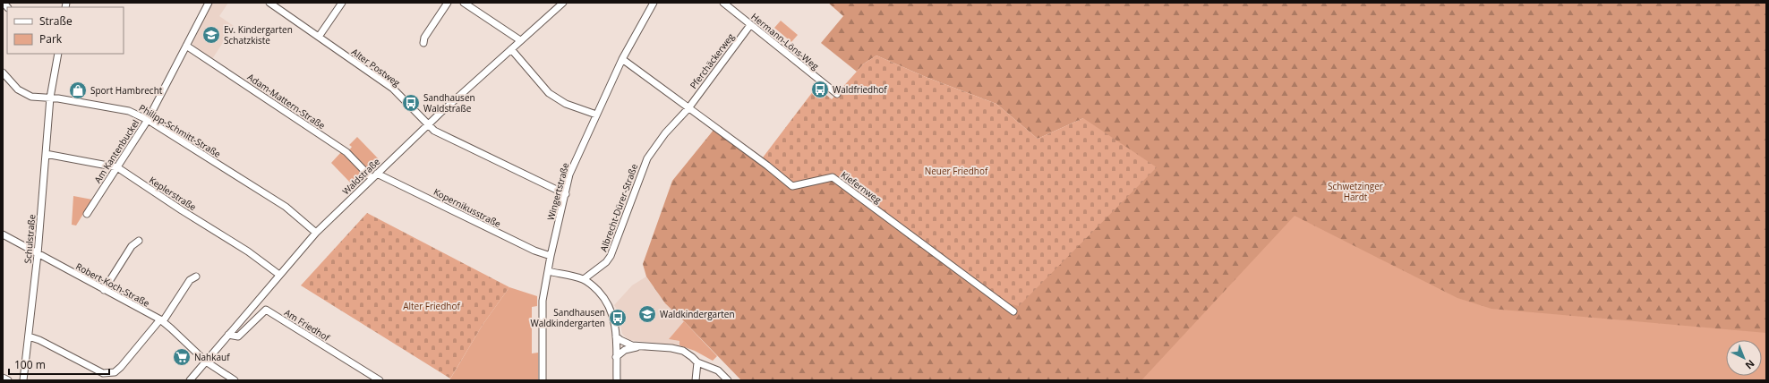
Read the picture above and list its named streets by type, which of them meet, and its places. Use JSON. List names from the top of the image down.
{
  "streets": {
    "street": [
      "Hermann-Löns-Weg",
      "Pferchäckerweg",
      "Alter Postweg",
      "Adam-Mattern-Straße",
      "Philipp-Schmitt-Straße",
      "Am Kantenbuckel",
      "Waldstraße",
      "Kiefernweg",
      "Wingertstraße",
      "Keplerstraße",
      "Kopernikusstraße",
      "Albrecht-Dürer-Straße",
      "Schulstraße",
      "Robert-Koch-Straße",
      "Am Friedhof"
    ]
  },
  "crossings": [
    ["Hermann-Löns-Weg", "Pferchäckerweg"],
    ["Pferchäckerweg", "Kiefernweg"],
    ["Pferchäckerweg", "Albrecht-Dürer-Straße"],
    ["Alter Postweg", "Waldstraße"],
    ["Alter Postweg", "Wingertstraße"],
    ["Adam-Mattern-Straße", "Am Kantenbuckel"],
    ["Adam-Mattern-Straße", "Waldstraße"],
    ["Adam-Mattern-Straße", "Kopernikusstraße"],
    ["Philipp-Schmitt-Straße", "Am Kantenbuckel"],
    ["Philipp-Schmitt-Straße", "Waldstraße"],
    ["Philipp-Schmitt-Straße", "Schulstraße"],
    ["Am Kantenbuckel", "Keplerstraße"],
    ["Waldstraße", "Keplerstraße"],
    ["Waldstraße", "Kopernikusstraße"],
    ["Waldstraße", "Robert-Koch-Straße"],
    ["Waldstraße", "Am Friedhof"],
    ["Kiefernweg", "Wingertstraße"],
    ["Kiefernweg", "Albrecht-Dürer-Straße"],
    ["Wingertstraße", "Kopernikusstraße"],
    ["Keplerstraße", "Schulstraße"],
    ["Schulstraße", "Robert-Koch-Straße"]
  ],
  "parks": ["Neuer Friedhof", "Schwetzinger Hardt", "Alter Friedhof"],
  "places": {
    "school or university": ["Ev. Kindergarten Schatzkiste", "Waldkindergarten"],
    "bus stop": ["Waldfriedhof", "Sandhausen Waldstraße", "Sandhausen Waldkindergarten"],
    "shop": ["Sport Hambrecht"],
    "supermarket": ["Nahkauf"]
  },
  "legend": ["Straße", "Park"],
  "scale_bar": "100 m",
  "north": "bottom right"
}
